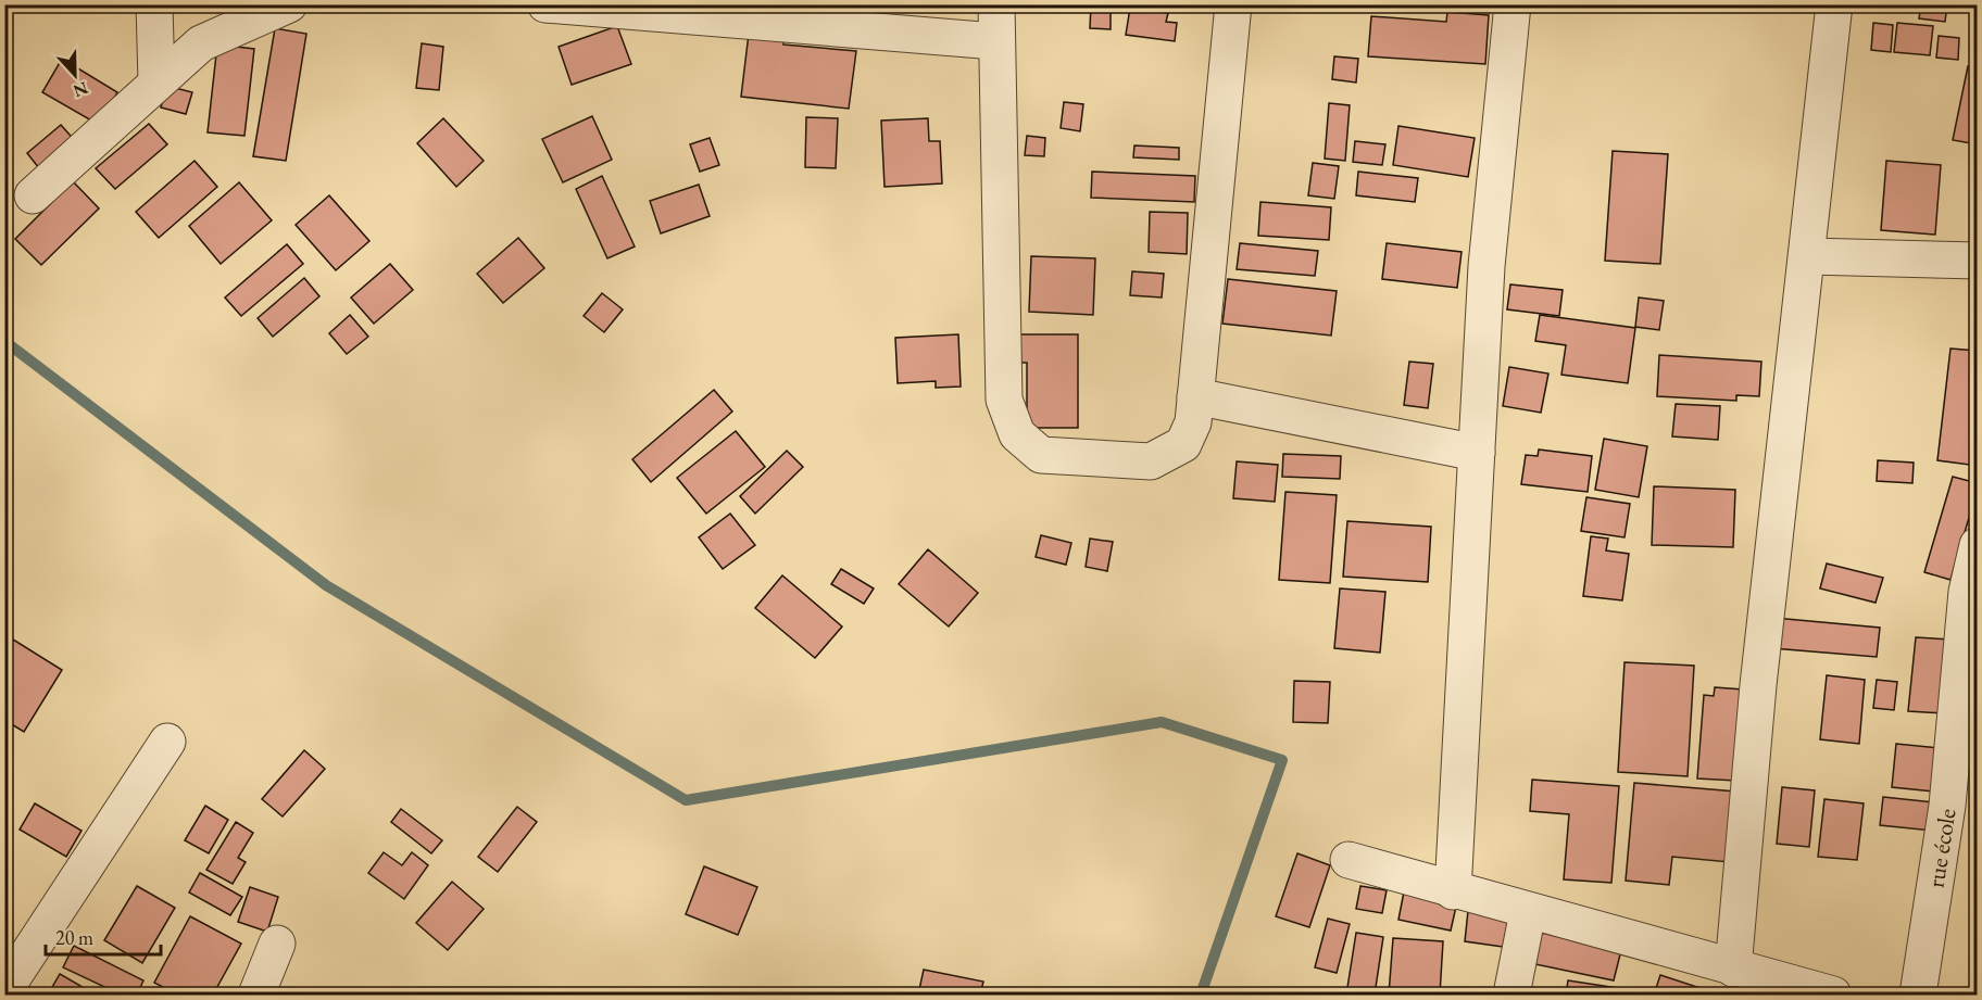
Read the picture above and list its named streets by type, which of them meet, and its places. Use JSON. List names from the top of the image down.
{
  "streets": {
    "street": ["rue école"]
  },
  "scale_bar": "20 m",
  "north": "bottom"
}
